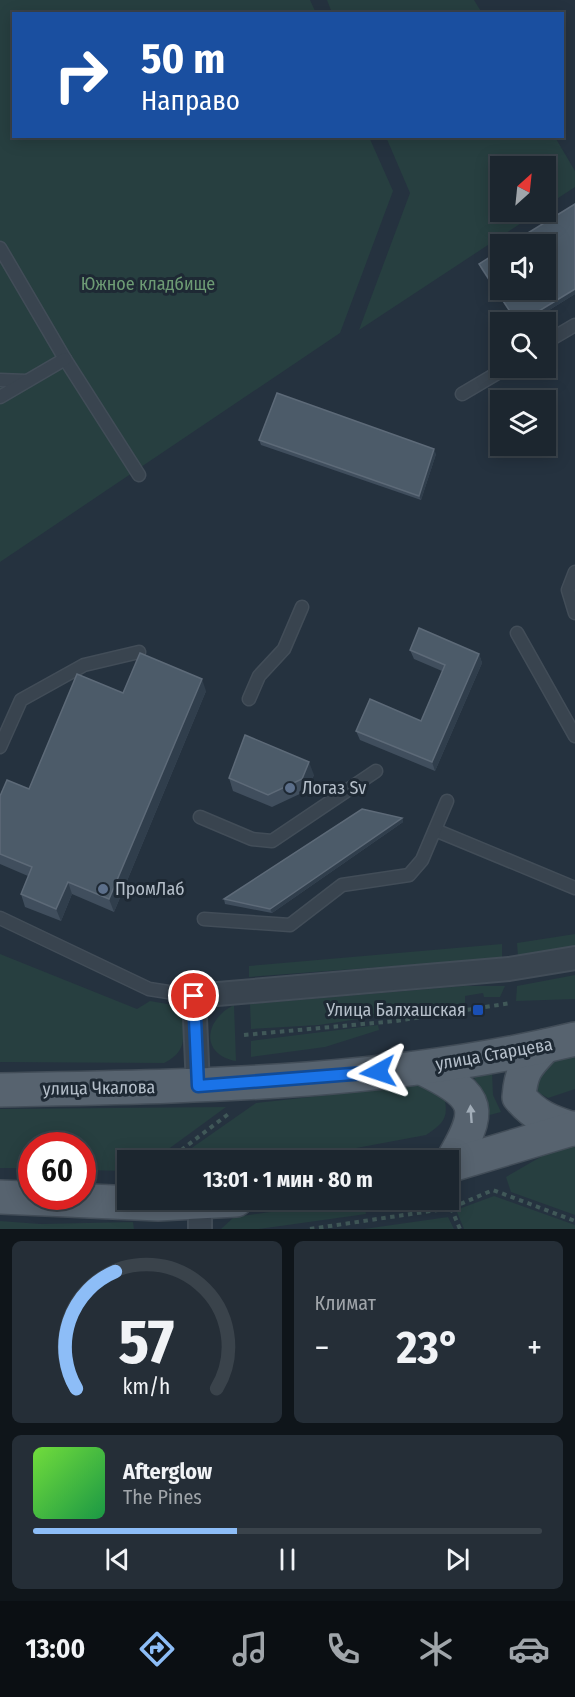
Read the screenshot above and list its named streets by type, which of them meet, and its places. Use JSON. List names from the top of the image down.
{
  "streets": {
    "main road": ["улица Старцева", "улица Чкалова"]
  },
  "crossings": [
    ["улица Старцева", "улица Чкалова"]
  ],
  "parks": ["Южное кладбище"],
  "places": {
    "other": ["Логаз Sv", "ПромЛаб"],
    "transit": ["Улица Балхашская"]
  },
  "north": "top right",
  "page": {
    "turn": ["50 m", "Направо"],
    "limit": "60",
    "trip": "13:01 · 1 мин · 80 m",
    "tile": "Климат",
    "heat": ["−", "23°", "+"],
    "song": ["Afterglow", "The Pines"],
    "tabs": "13:00",
    "gauge": ["57", "km/h"]
  }
}
